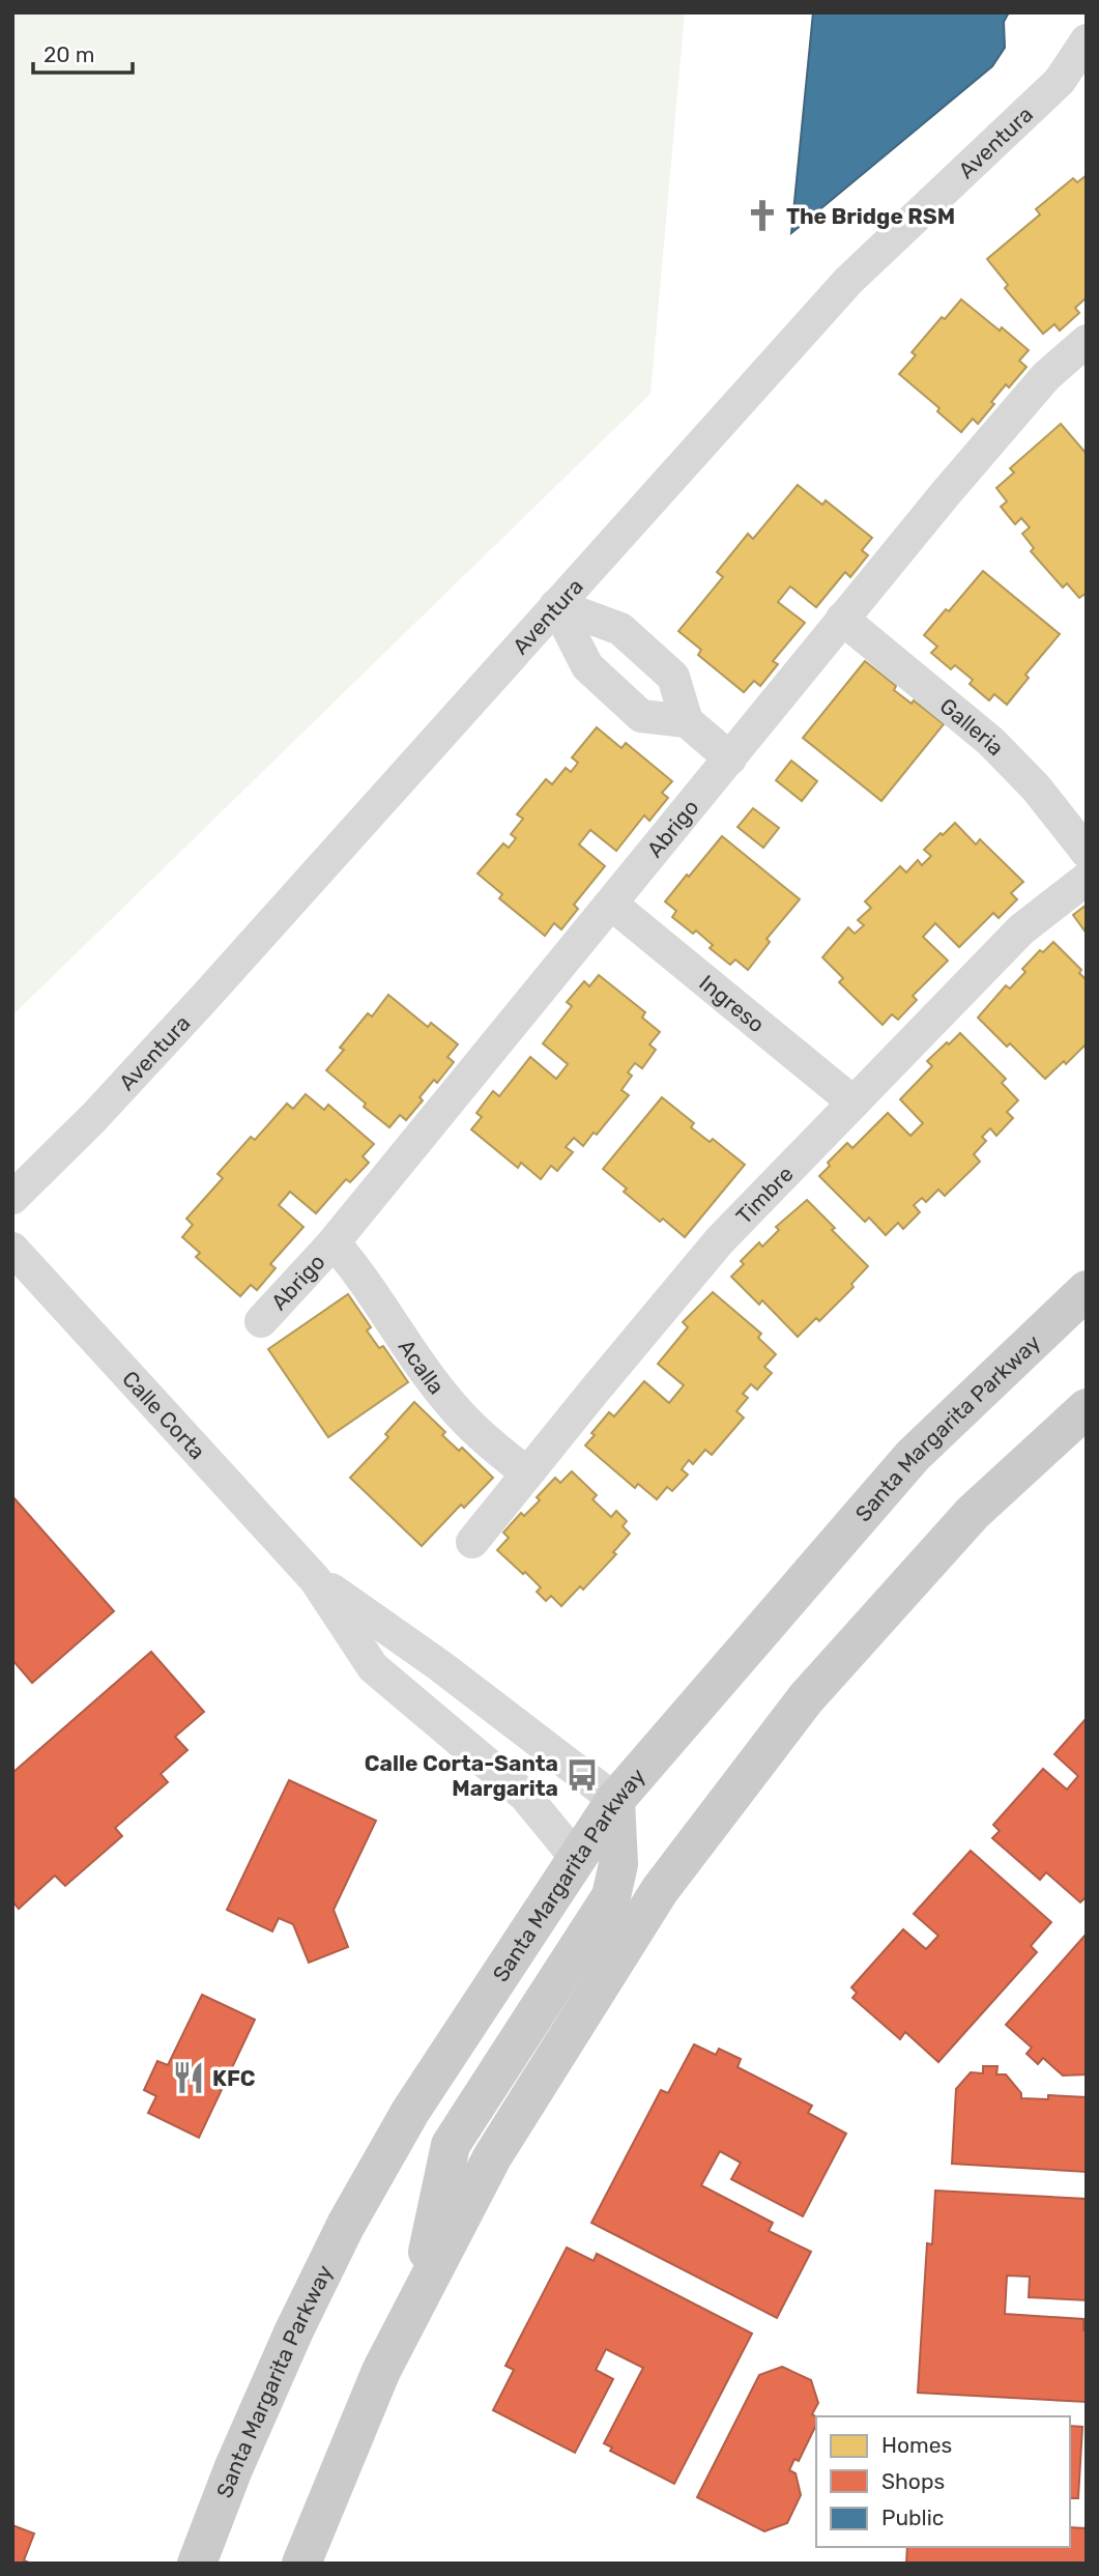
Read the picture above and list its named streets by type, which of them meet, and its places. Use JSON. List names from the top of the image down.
{
  "streets": {
    "main road": ["Santa Margarita Parkway"],
    "street": [
      "Aventura",
      "Galleria",
      "Abrigo",
      "Ingreso",
      "Timbre",
      "Acalla",
      "Calle Corta"
    ]
  },
  "crossings": [
    ["Galleria", "Abrigo"],
    ["Abrigo", "Ingreso"],
    ["Abrigo", "Acalla"],
    ["Ingreso", "Timbre"],
    ["Timbre", "Acalla"],
    ["Calle Corta", "Santa Margarita Parkway"]
  ],
  "places": {
    "church": ["The Bridge RSM"],
    "bus stop": ["Calle Corta-Santa Margarita"],
    "restaurant": ["KFC"]
  },
  "legend": ["Homes", "Shops", "Public"],
  "scale_bar": "20 m"
}
